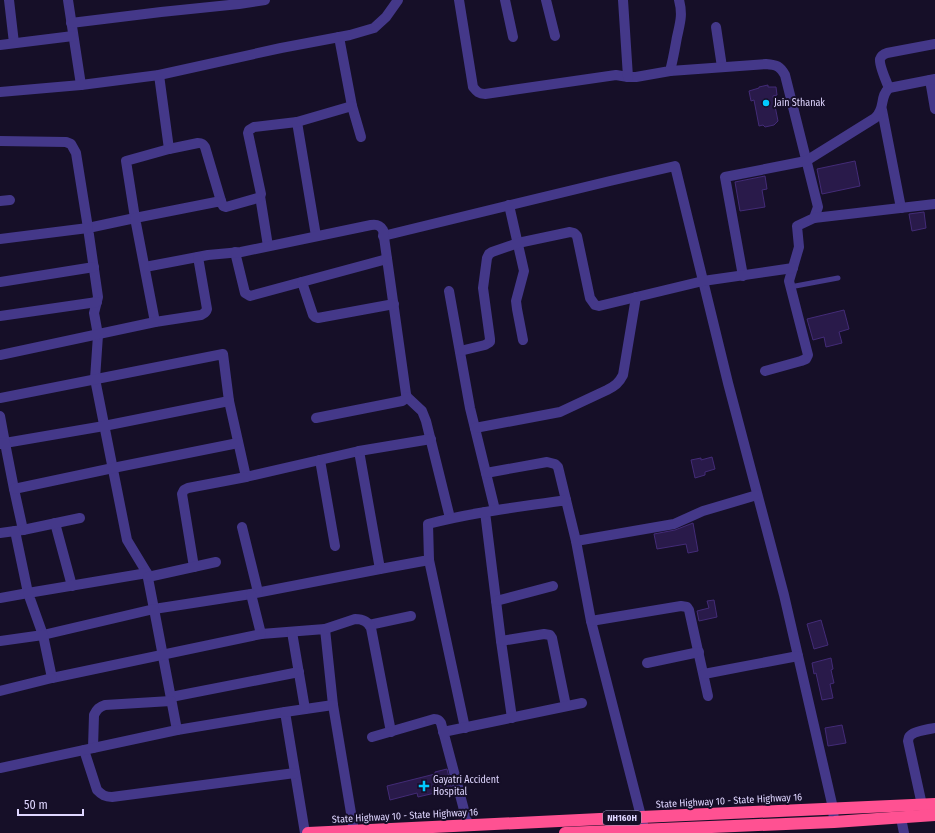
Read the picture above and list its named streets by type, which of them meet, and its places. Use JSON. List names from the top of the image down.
{
  "streets": {
    "highway": ["State Highway 10 - State Highway 16", "NH160H"]
  },
  "places": {
    "other": ["Jain Sthanak"],
    "health": ["Gayatri Accident Hospital"]
  },
  "scale_bar": "50 m"
}
